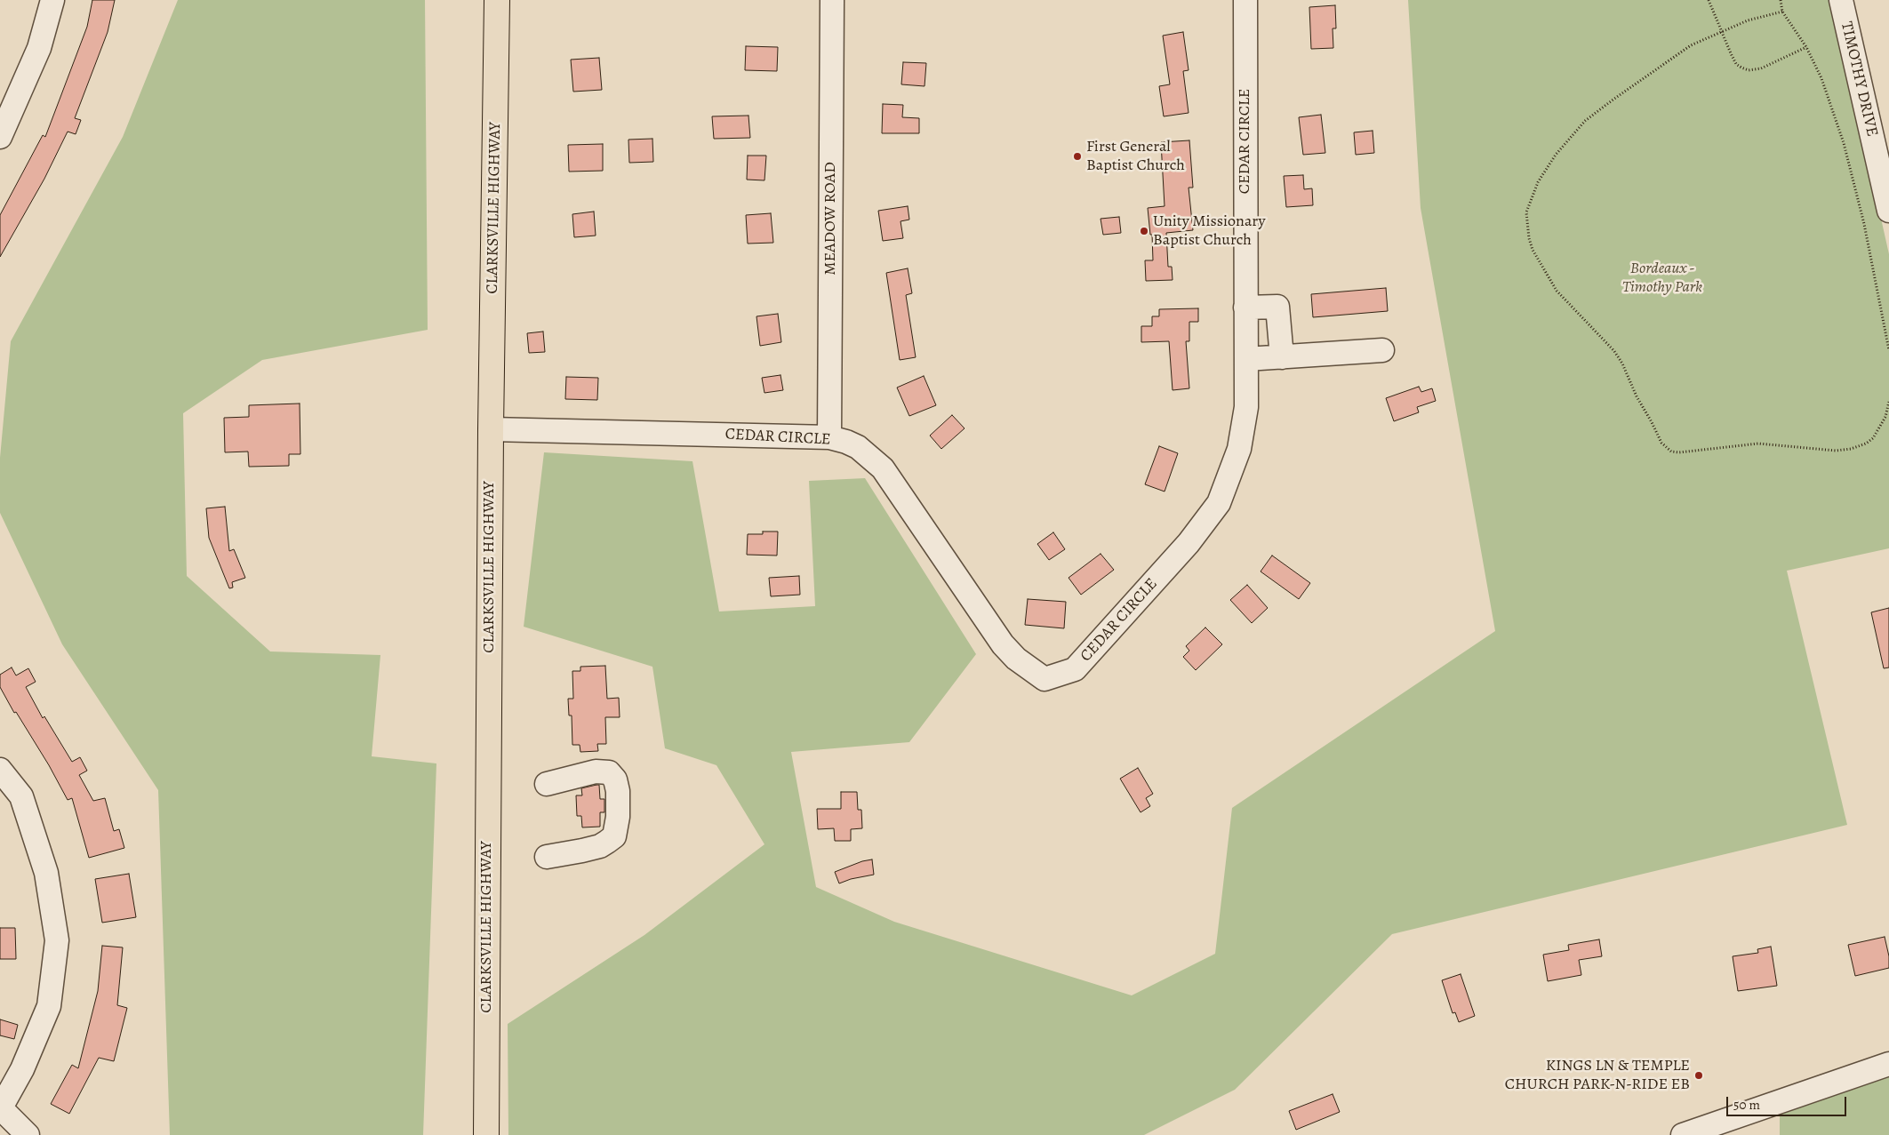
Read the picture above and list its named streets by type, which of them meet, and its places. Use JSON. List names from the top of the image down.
{
  "streets": {
    "main road": ["CLARKSVILLE HIGHWAY"],
    "street": ["TIMOTHY DRIVE", "CEDAR CIRCLE", "MEADOW ROAD"]
  },
  "crossings": [
    ["CEDAR CIRCLE", "CLARKSVILLE HIGHWAY"],
    ["CEDAR CIRCLE", "MEADOW ROAD"]
  ],
  "parks": ["Bordeaux - Timothy Park"],
  "places": ["First General Baptist Church", "Unity Missionary Baptist Church", "KINGS LN & TEMPLE CHURCH PARK-N-RIDE EB"],
  "scale_bar": "50 m"
}
